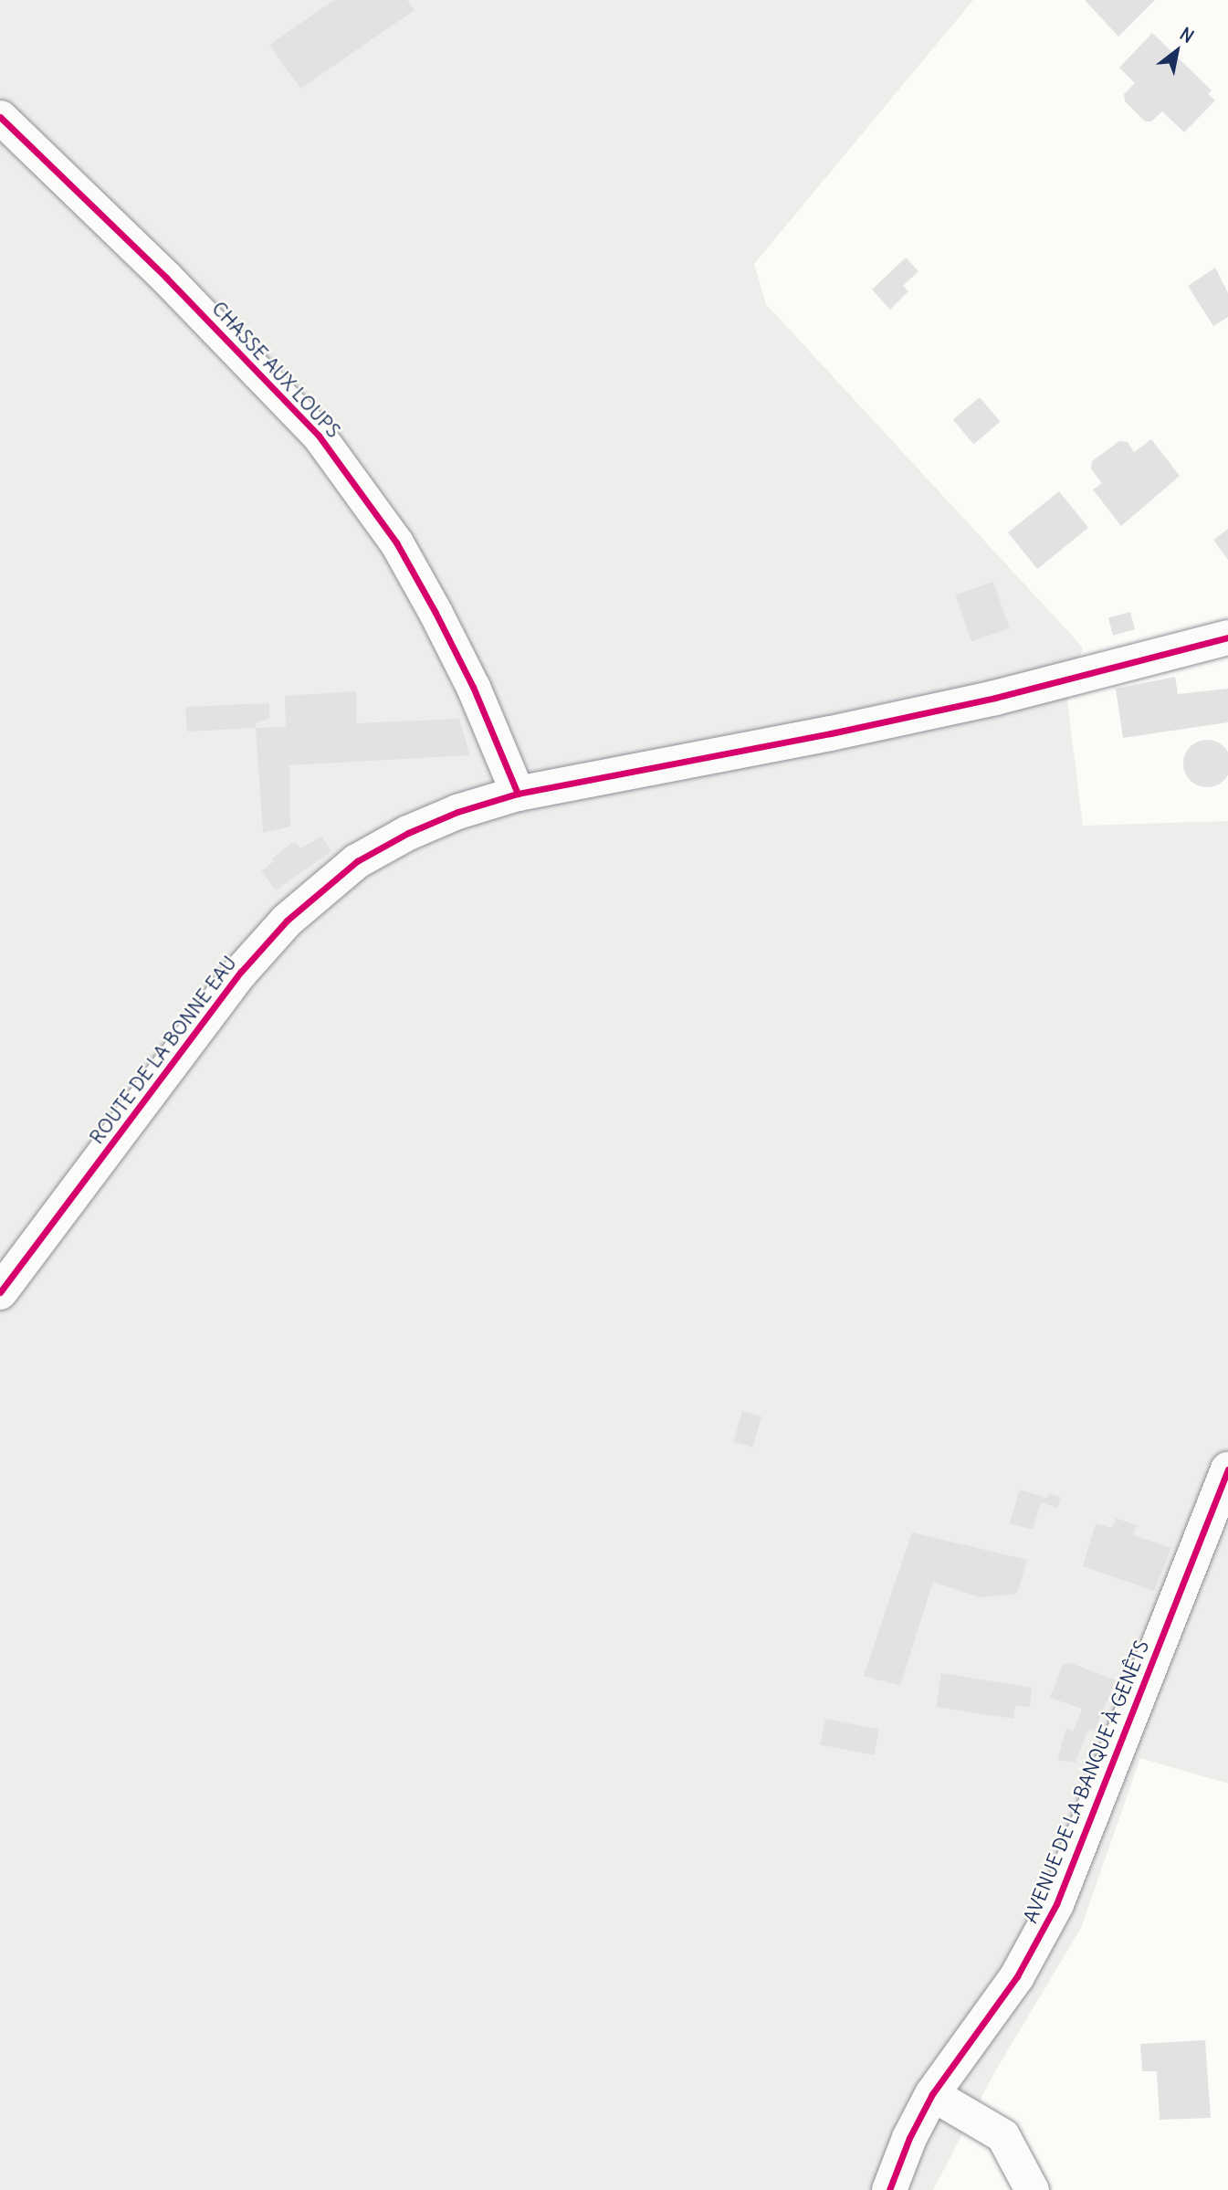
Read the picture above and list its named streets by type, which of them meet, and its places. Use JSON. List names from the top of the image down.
{
  "streets": {
    "street": ["CHASSE AUX LOUPS", "ROUTE DE LA BONNE EAU", "AVENUE DE LA BANQUE À GENÊTS"]
  },
  "crossings": [
    ["CHASSE AUX LOUPS", "ROUTE DE LA BONNE EAU"]
  ],
  "north": "top right"
}
